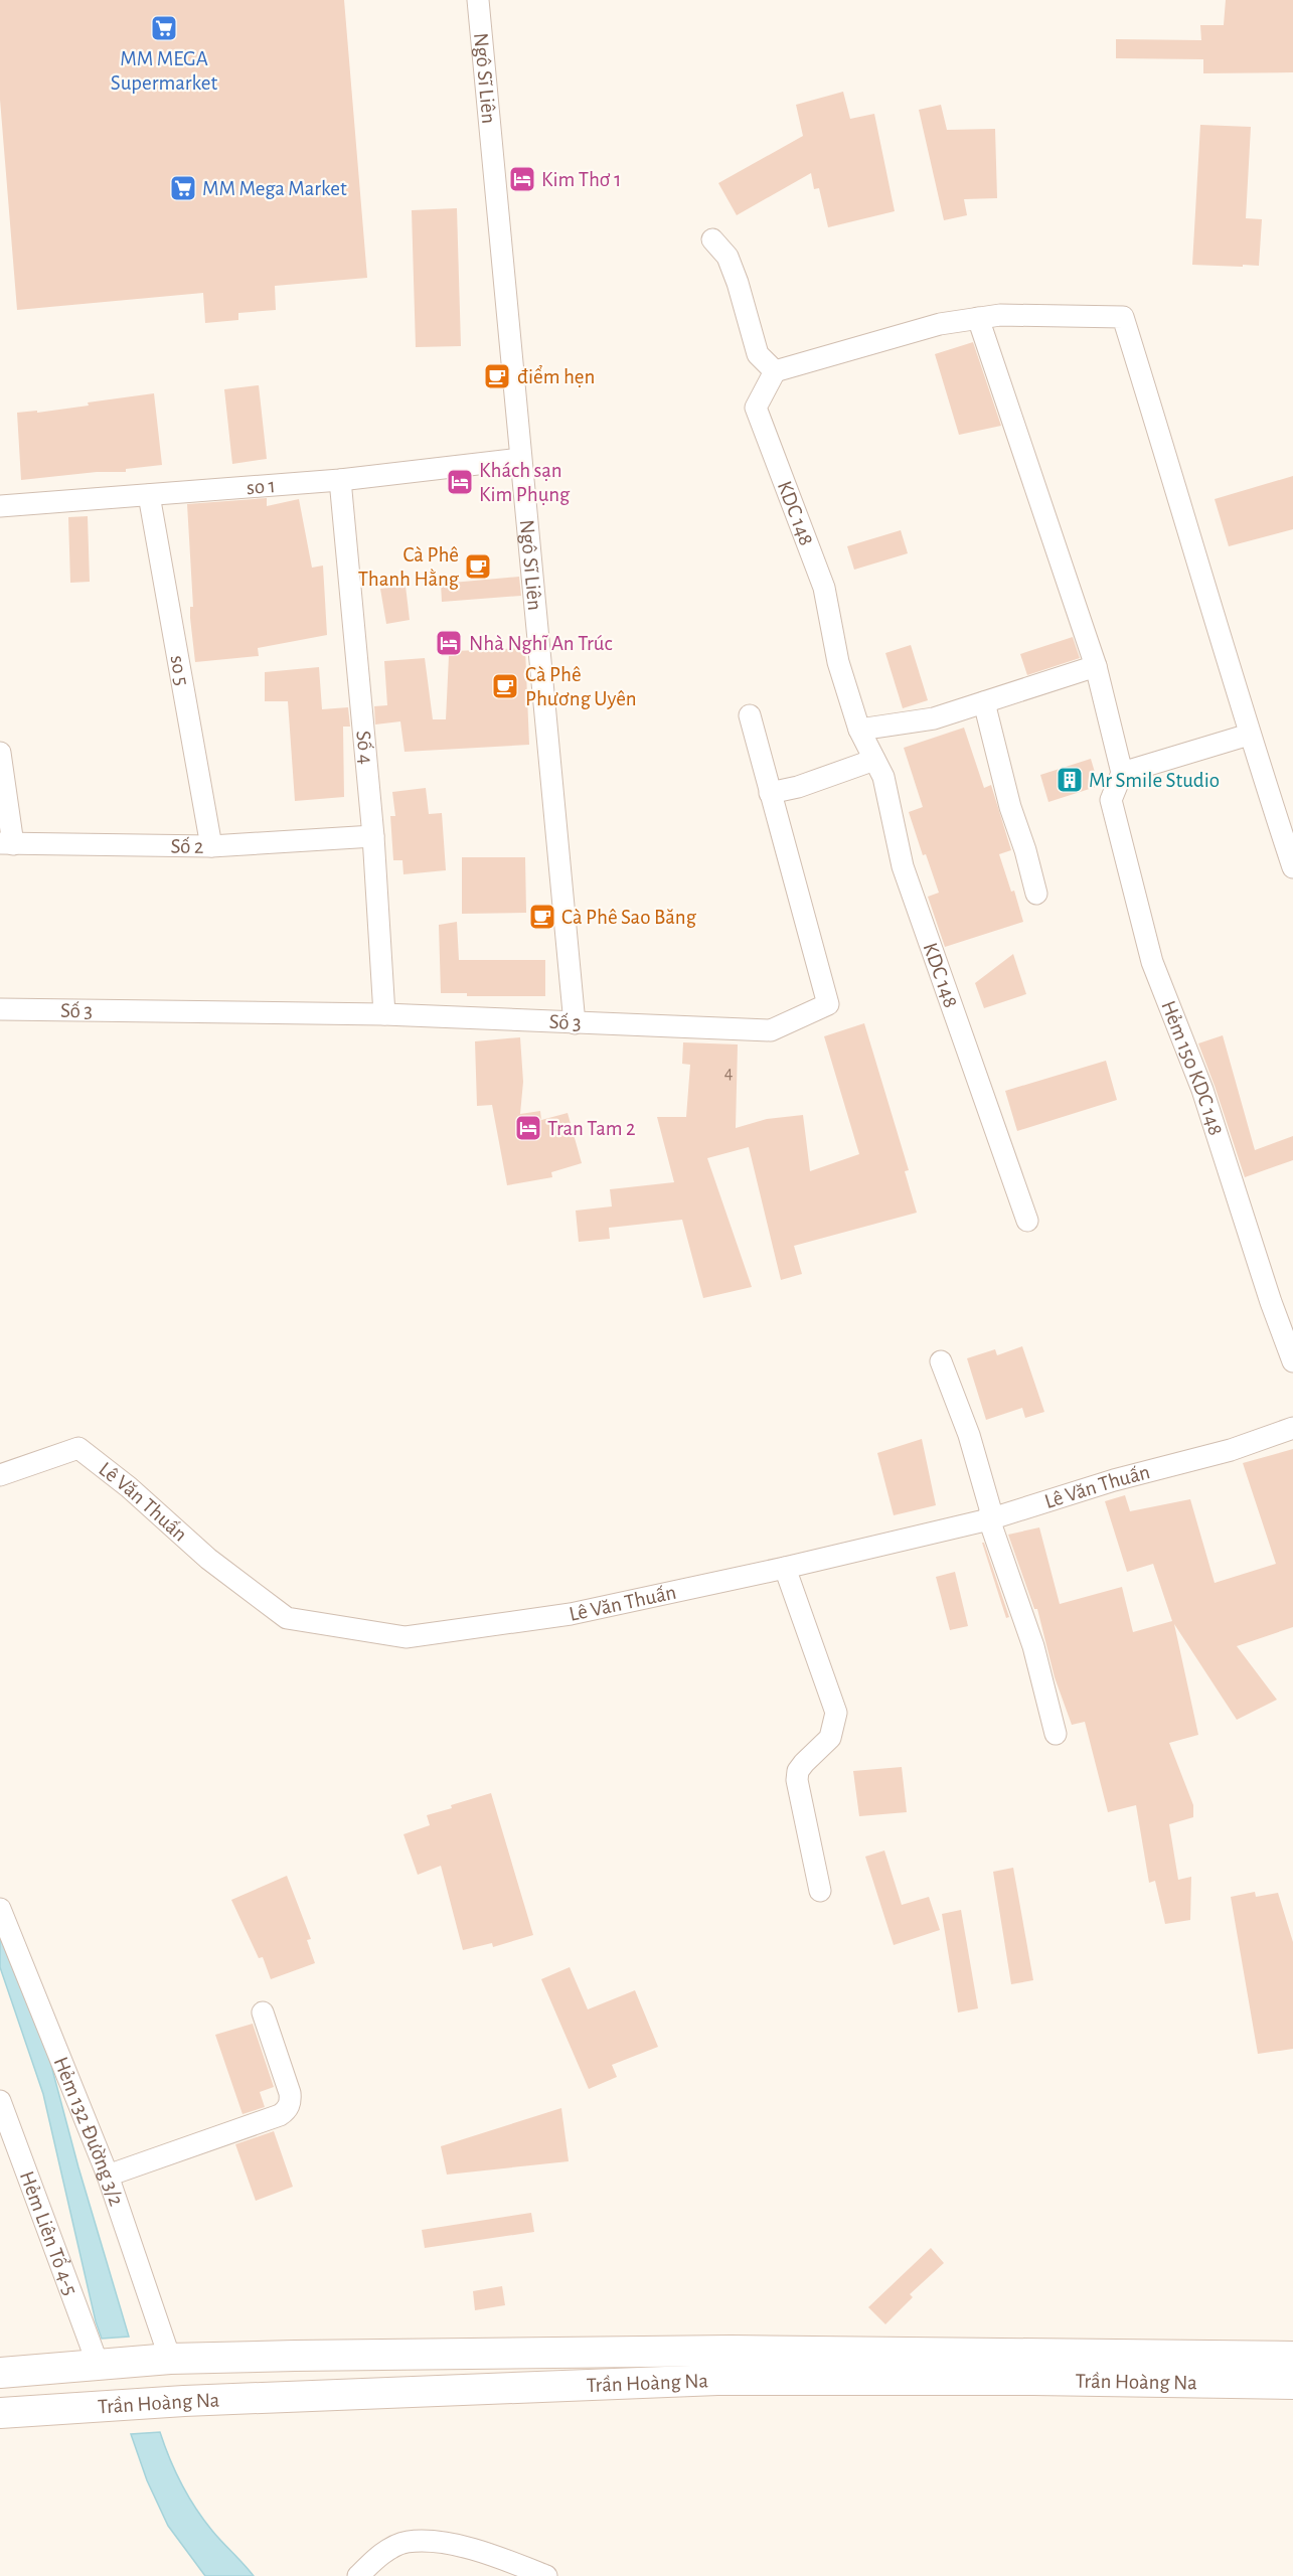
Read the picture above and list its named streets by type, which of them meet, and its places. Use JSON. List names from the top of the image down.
{
  "streets": {
    "main road": ["Trần Hoàng Na"],
    "street": [
      "Ngô Sĩ Liên",
      "so 1",
      "KDC 148",
      "so 5",
      "Số 4",
      "Số 2",
      "Số 3",
      "Hẻm 150 KDC 148",
      "Lê Văn Thuấn",
      "Hẻm 132 Đường 3/2",
      "Hẻm Liên Tổ 4-5"
    ]
  },
  "crossings": [
    ["Ngô Sĩ Liên", "so 1"],
    ["Ngô Sĩ Liên", "Số 3"],
    ["so 1", "so 5"],
    ["so 1", "Số 4"],
    ["so 5", "Số 2"],
    ["Số 4", "Số 2"],
    ["Số 4", "Số 3"],
    ["Hẻm 132 Đường 3/2", "Trần Hoàng Na"],
    ["Hẻm Liên Tổ 4-5", "Trần Hoàng Na"]
  ],
  "places": {
    "supermarket": ["MM MEGA Supermarket", "MM Mega Market"],
    "hotel": [
      "Kim Thơ 1",
      "Khách sạn Kim Phụng",
      "Nhà Nghĩ An Trúc",
      "Tran Tam 2"
    ],
    "cafe": [
      "điểm hẹn",
      "Cà Phê Thanh Hằng",
      "Cà Phê Phương Uyên",
      "Cà Phê Sao Băng"
    ],
    "building": ["Mr Smile Studio"]
  },
  "house_numbers": ["4"]
}
